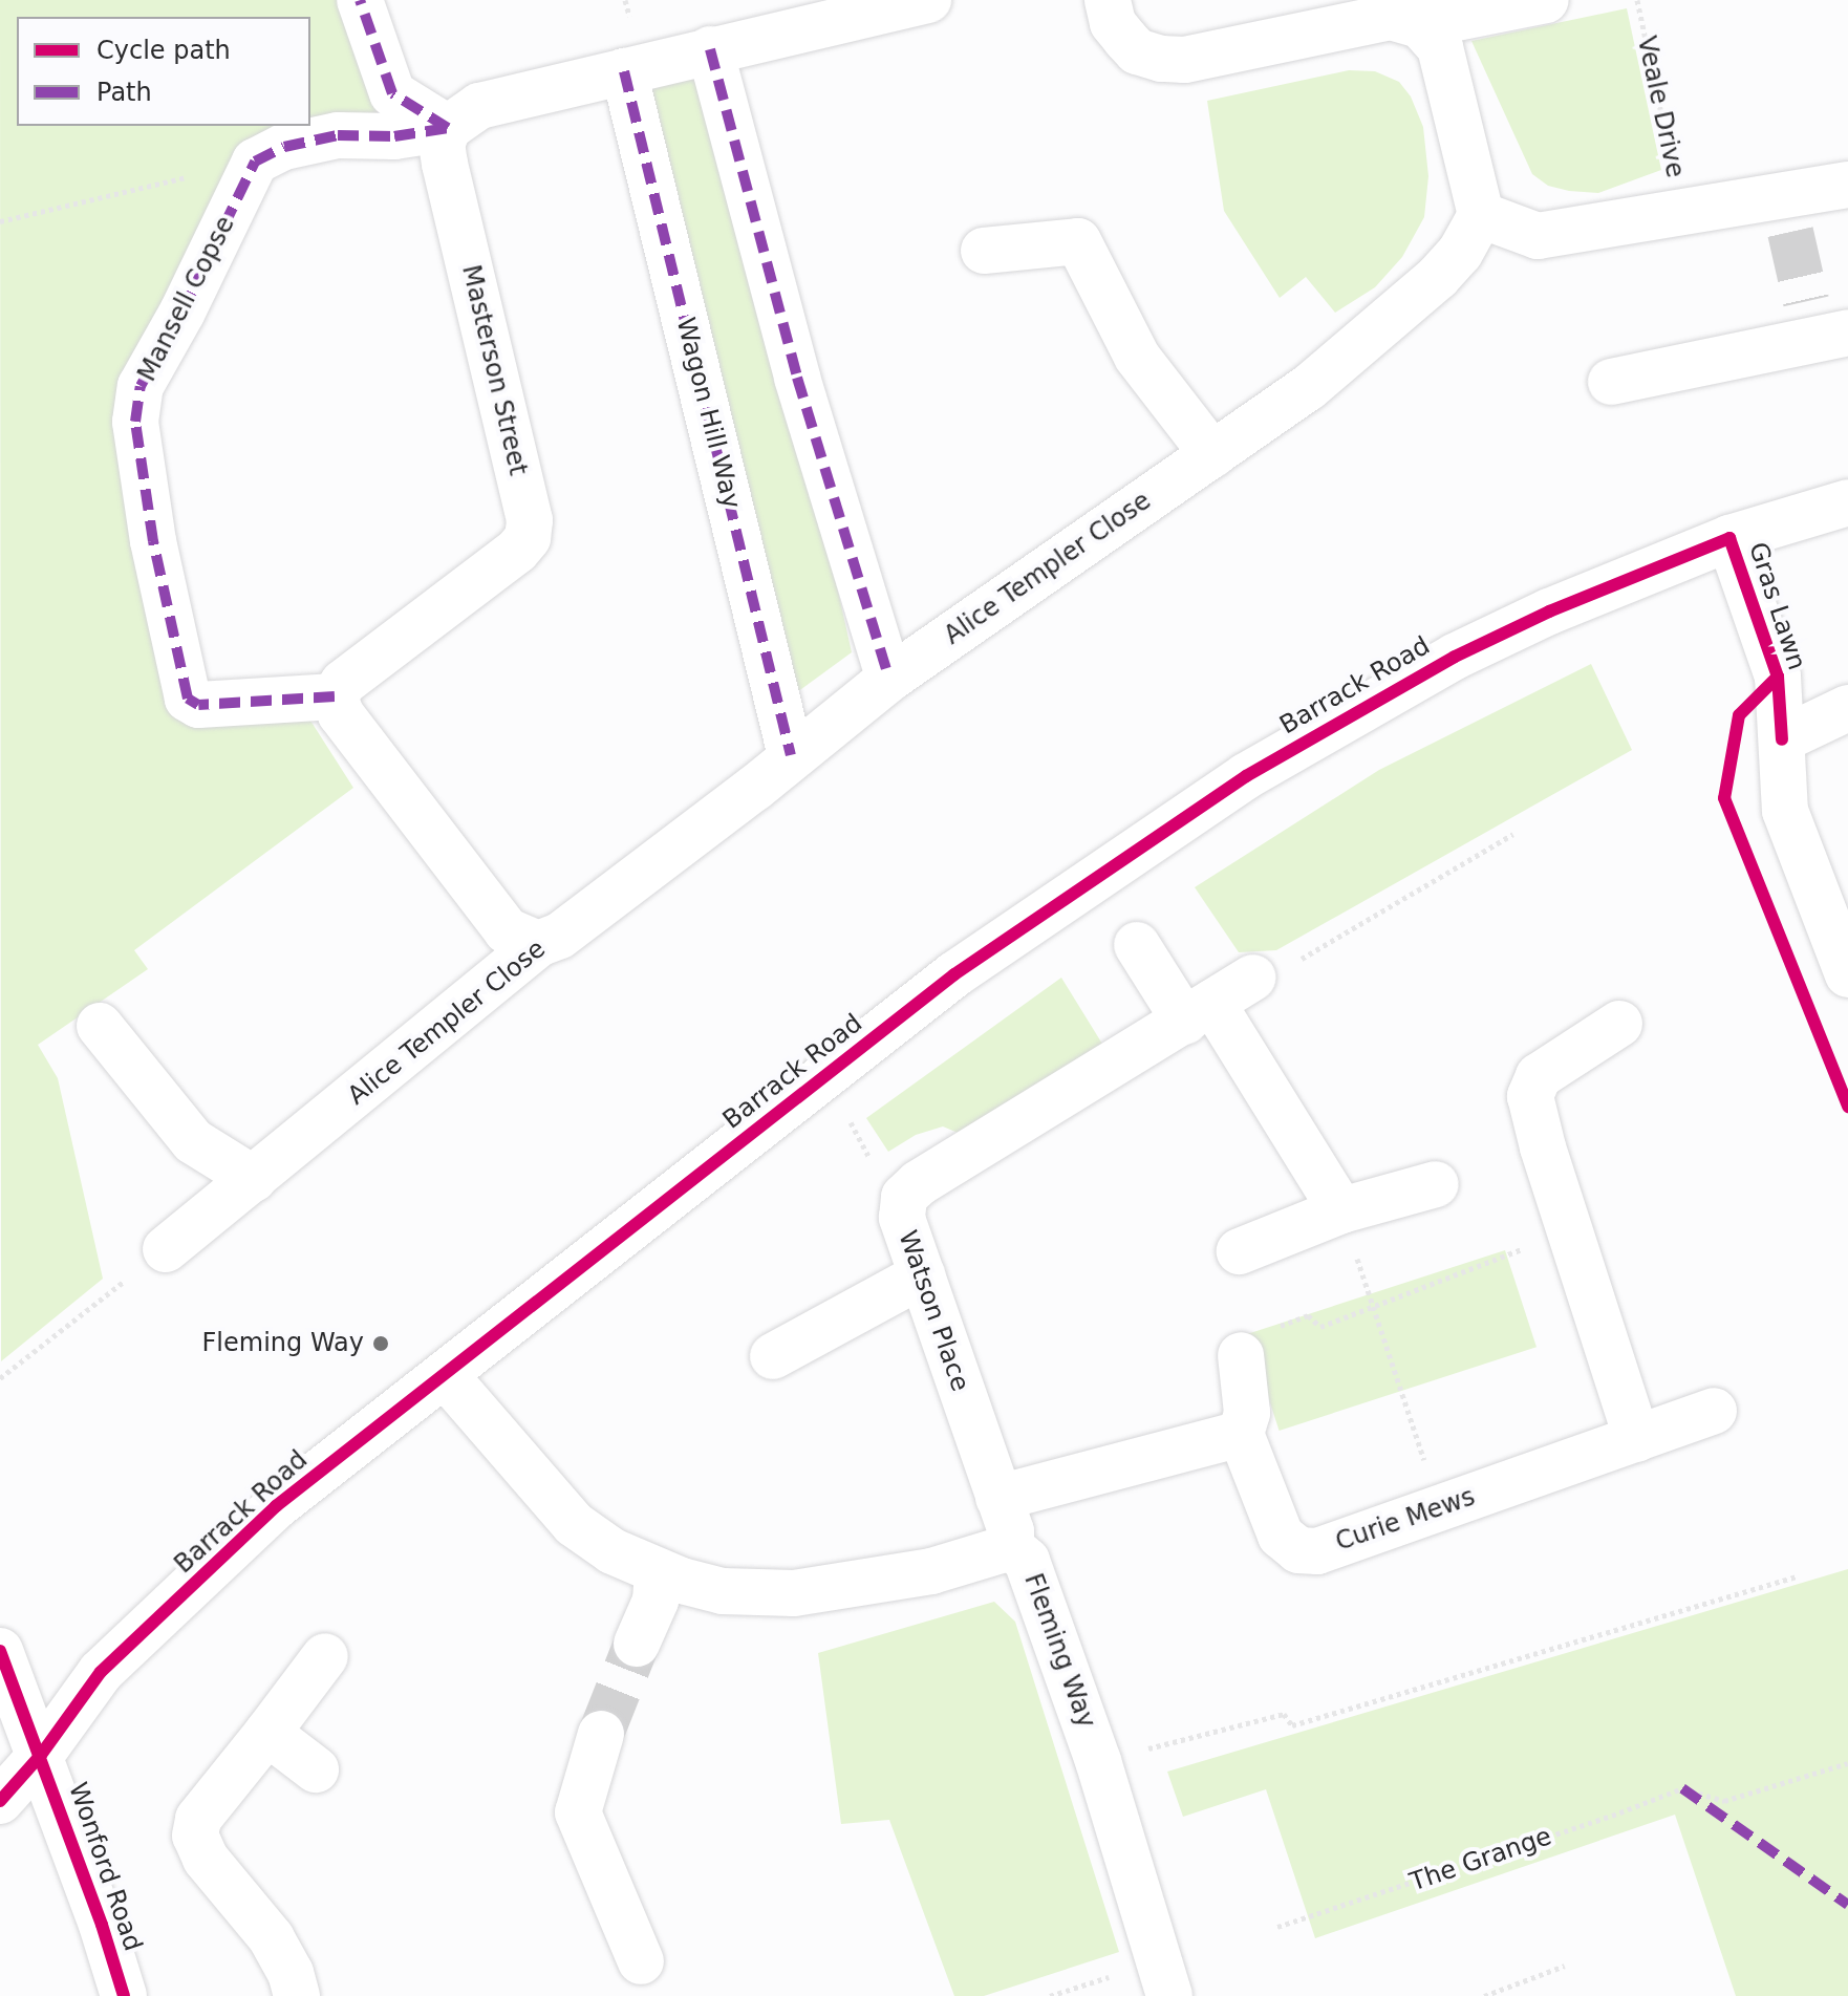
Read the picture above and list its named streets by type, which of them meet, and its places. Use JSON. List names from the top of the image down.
{
  "streets": {
    "street": [
      "Veale Drive",
      "Mansell Copse",
      "Masterson Street",
      "Wagon Hill Way",
      "Alice Templer Close",
      "Gras Lawn",
      "Barrack Road",
      "Watson Place",
      "Curie Mews",
      "Fleming Way",
      "Wonford Road"
    ],
    "path": ["The Grange"]
  },
  "crossings": [
    ["Veale Drive", "Alice Templer Close"],
    ["Mansell Copse", "Masterson Street"],
    ["Wagon Hill Way", "Alice Templer Close"],
    ["Gras Lawn", "Barrack Road"],
    ["Barrack Road", "Fleming Way"],
    ["Barrack Road", "Wonford Road"],
    ["Watson Place", "Fleming Way"]
  ],
  "places": ["Fleming Way"],
  "legend": ["Cycle path", "Path"]
}
